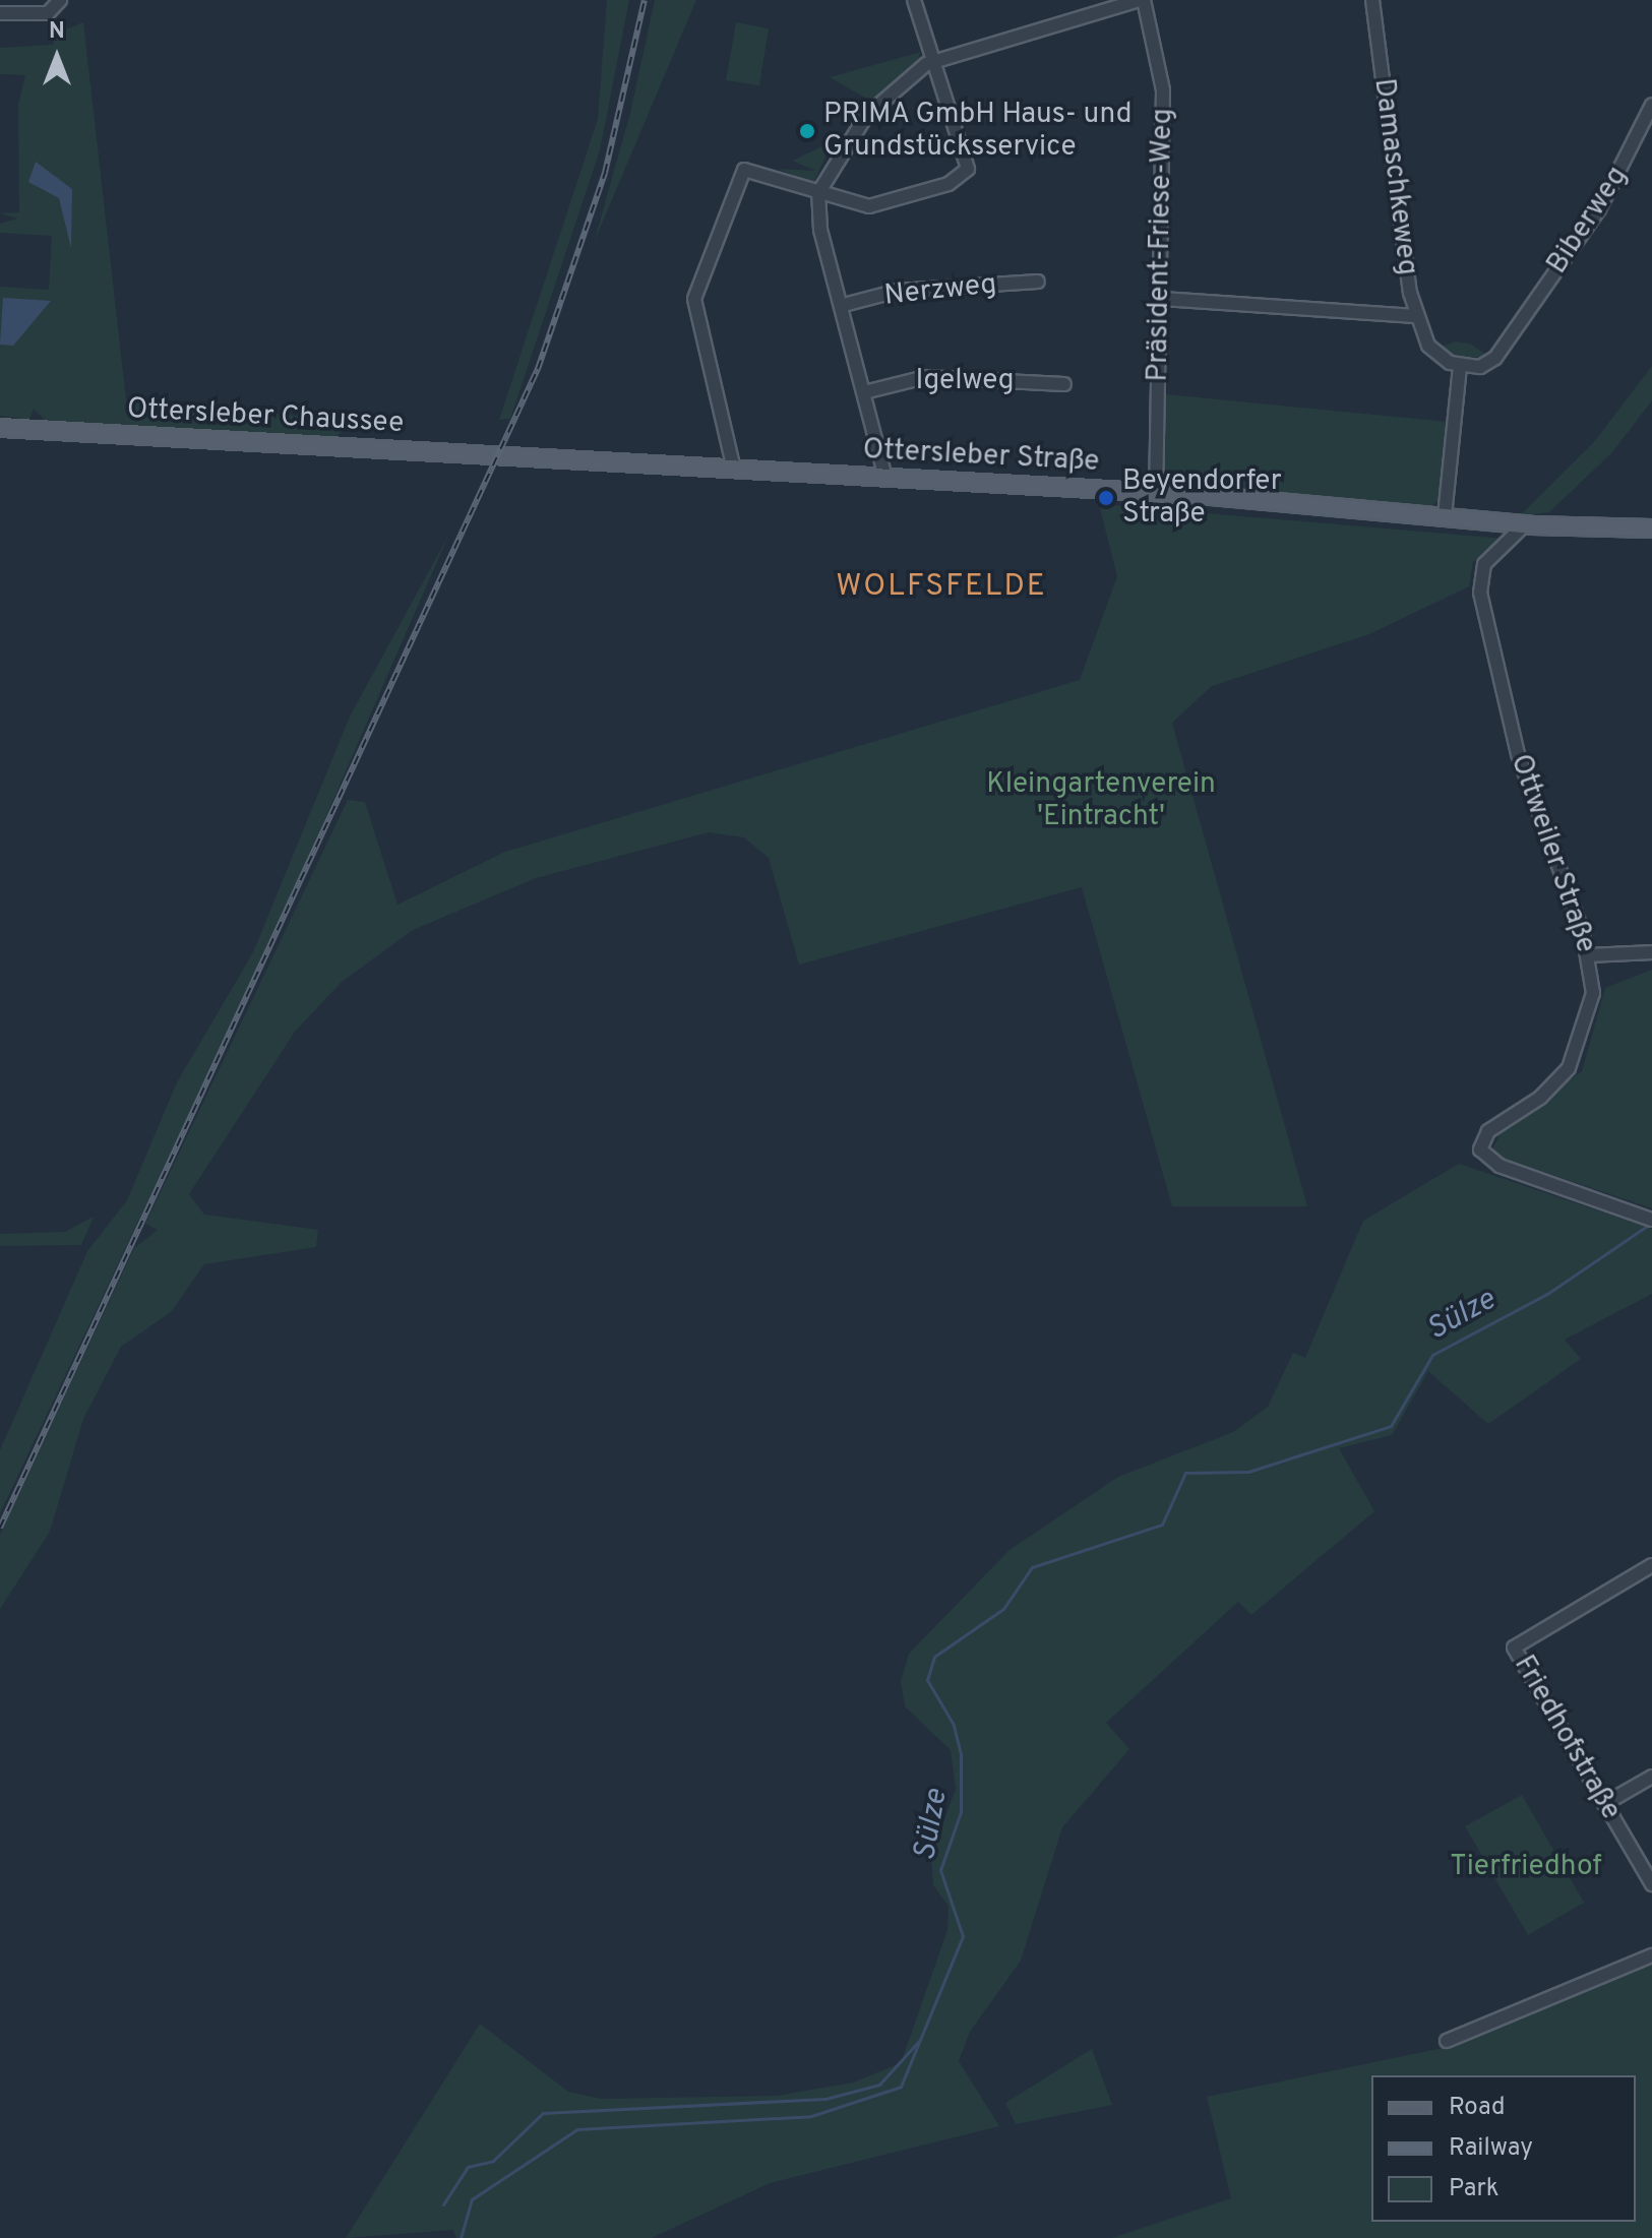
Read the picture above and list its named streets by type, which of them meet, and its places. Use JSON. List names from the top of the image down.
{
  "streets": {
    "main road": ["Ottersleber Chaussee", "Ottersleber Straße"],
    "street": [
      "Damaschkeweg",
      "Biberweg",
      "Präsident-Friese-Weg",
      "Nerzweg",
      "Igelweg",
      "Ottweiler Straße",
      "Friedhofstraße"
    ]
  },
  "crossings": [
    ["Damaschkeweg", "Biberweg"],
    ["Präsident-Friese-Weg", "Ottersleber Straße"],
    ["Ottersleber Chaussee", "Ottersleber Straße"],
    ["Ottersleber Straße", "Ottweiler Straße"]
  ],
  "districts": ["WOLFSFELDE"],
  "water": ["Sülze"],
  "parks": ["Kleingartenverein 'Eintracht'", "Tierfriedhof"],
  "places": ["PRIMA GmbH Haus- und Grundstücksservice", "Beyendorfer Straße"],
  "legend": ["Road", "Railway", "Park"],
  "north": "top"
}
